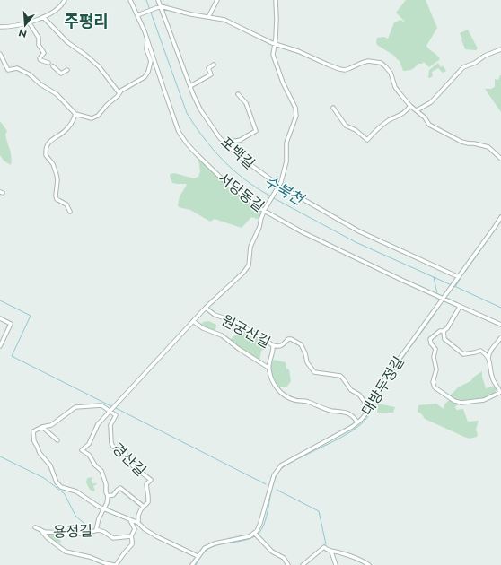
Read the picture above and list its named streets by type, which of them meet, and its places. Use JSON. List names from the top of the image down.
{
  "streets": {
    "street": [
      "포백길",
      "서당동길",
      "원궁산길",
      "대방두정길",
      "경산길",
      "용정길"
    ]
  },
  "crossings": [
    ["포백길", "원궁산길"],
    ["포백길", "대방두정길"],
    ["서당동길", "원궁산길"],
    ["서당동길", "대방두정길"],
    ["원궁산길", "대방두정길"]
  ],
  "districts": ["주평리"],
  "water": ["수북천"],
  "north": "bottom"
}
